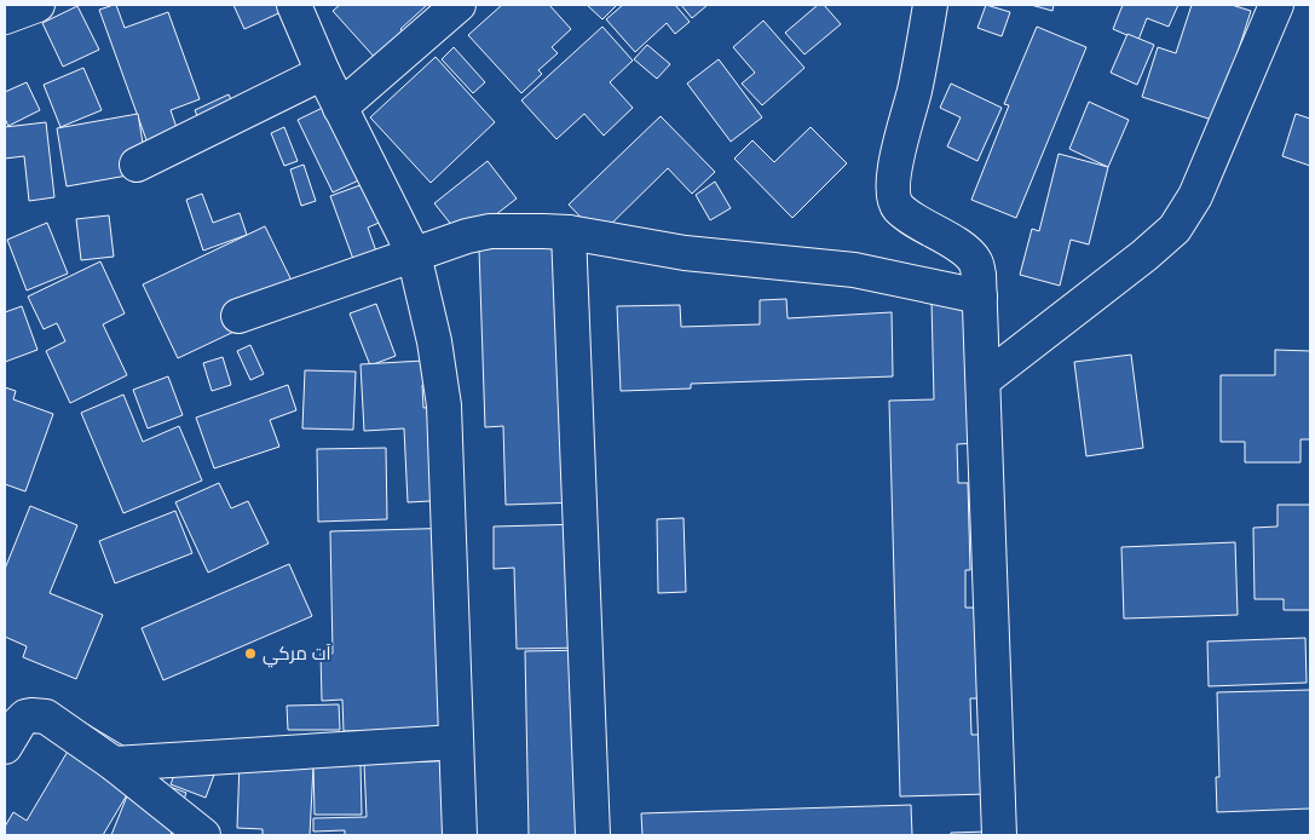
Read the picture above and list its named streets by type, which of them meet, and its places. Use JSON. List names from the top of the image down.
{
  "places": ["آت مركي"]
}
